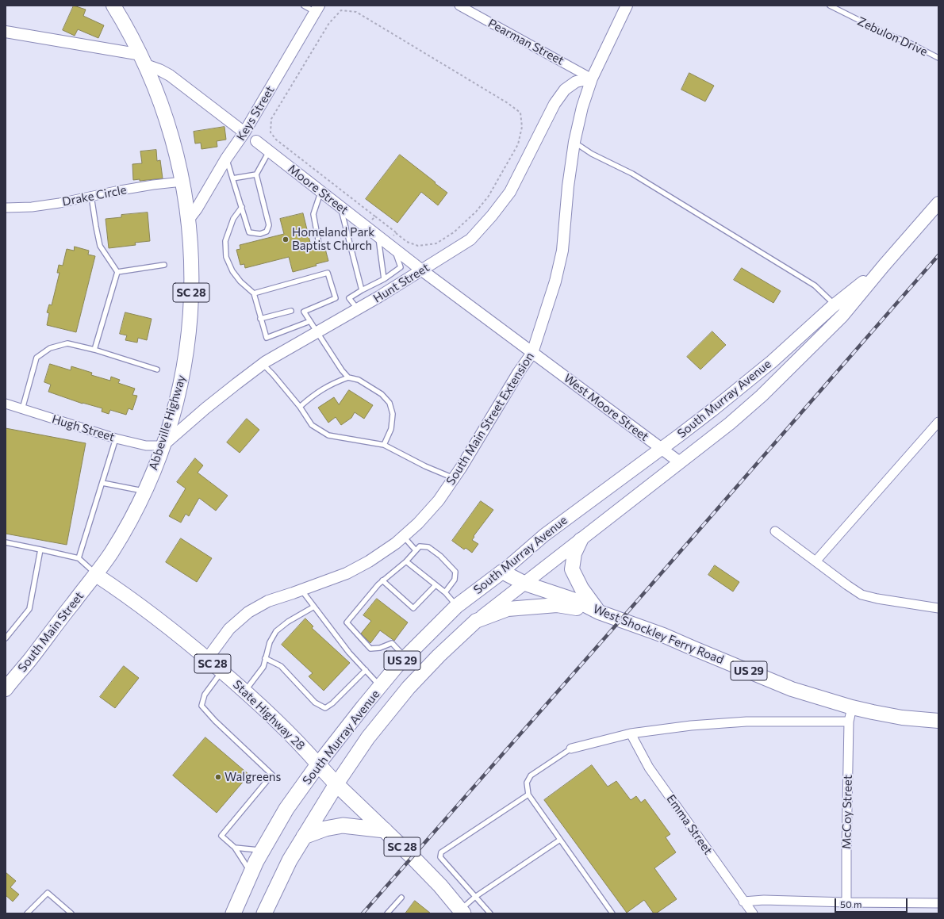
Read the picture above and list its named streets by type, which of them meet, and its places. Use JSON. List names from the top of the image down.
{
  "streets": {
    "highway": ["SC 28", "South Murray Avenue", "US 29"],
    "main road": [
      "Abbeville Highway",
      "South Main Street",
      "West Shockley Ferry Road",
      "State Highway 28"
    ],
    "street": [
      "Pearman Street",
      "Keys Street",
      "Moore Street",
      "Drake Circle",
      "Hunt Street",
      "West Moore Street",
      "South Main Street Extension",
      "Hugh Street",
      "McCoy Street",
      "Emma Street"
    ],
    "lane": ["Zebulon Drive"]
  },
  "crossings": [
    ["Pearman Street", "Hunt Street"],
    ["Pearman Street", "South Main Street Extension"],
    ["Keys Street", "Abbeville Highway"],
    ["Moore Street", "Hunt Street"],
    ["Moore Street", "West Moore Street"],
    ["Moore Street", "South Main Street Extension"],
    ["Drake Circle", "Abbeville Highway"],
    ["Hunt Street", "South Main Street Extension"],
    ["Hunt Street", "Abbeville Highway"],
    ["Hunt Street", "Hugh Street"],
    ["SC 28", "South Murray Avenue"],
    ["SC 28", "State Highway 28"],
    ["South Murray Avenue", "West Moore Street"],
    ["South Murray Avenue", "West Shockley Ferry Road"],
    ["South Murray Avenue", "US 29"],
    ["South Murray Avenue", "State Highway 28"],
    ["West Moore Street", "South Main Street Extension"],
    ["South Main Street Extension", "State Highway 28"],
    ["Abbeville Highway", "Hugh Street"],
    ["Abbeville Highway", "South Main Street"],
    ["Abbeville Highway", "State Highway 28"],
    ["South Main Street", "State Highway 28"],
    ["West Shockley Ferry Road", "US 29"]
  ],
  "places": ["Homeland Park Baptist Church", "Walgreens"],
  "scale_bar": "50 m"
}
